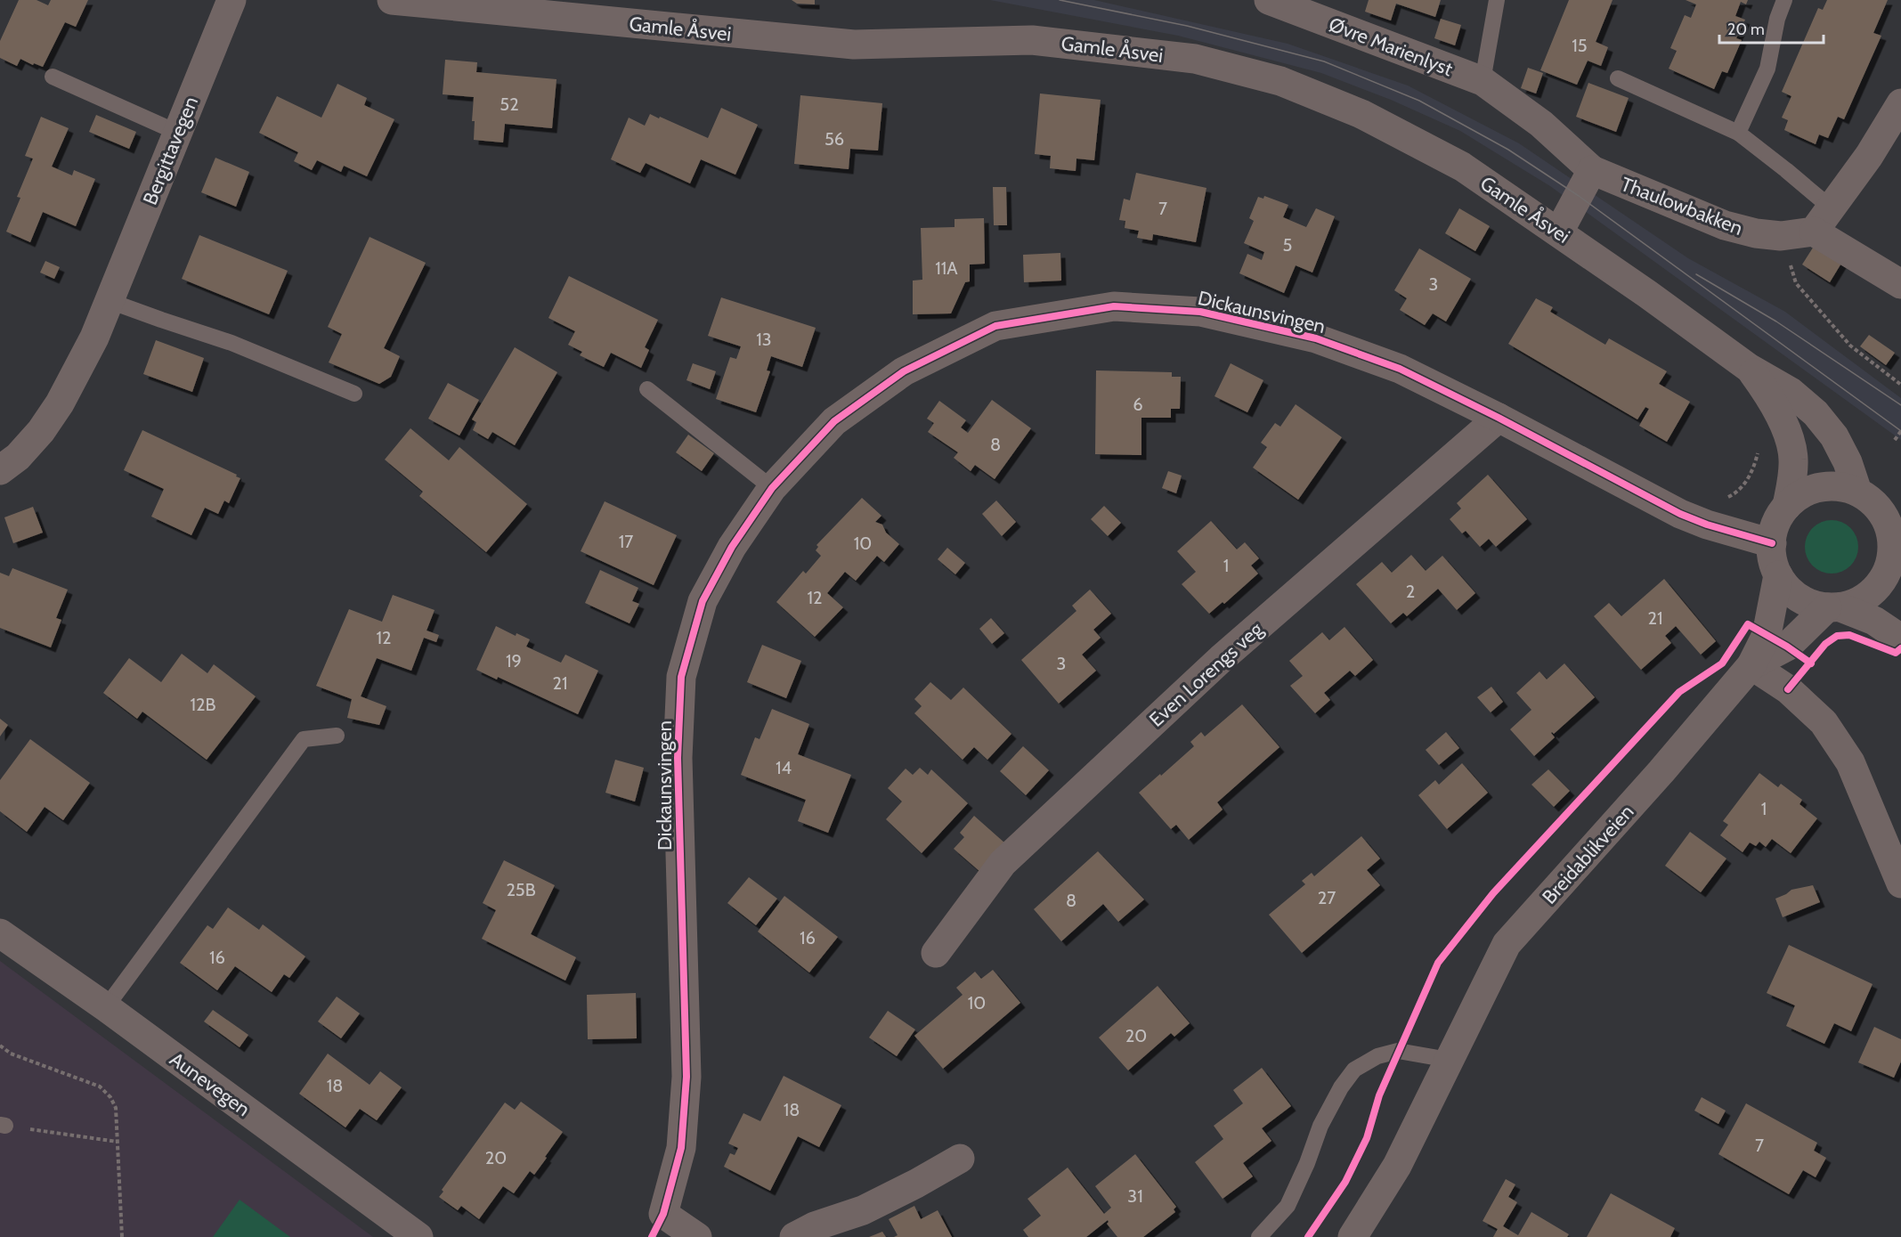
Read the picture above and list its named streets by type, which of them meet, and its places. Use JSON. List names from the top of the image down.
{
  "streets": {
    "street": [
      "Gamle Åsvei",
      "Øvre Marienlyst",
      "Bergittavegen",
      "Thaulowbakken",
      "Dickaunsvingen",
      "Even Lorengs veg",
      "Breidablikveien",
      "Aunevegen"
    ]
  },
  "crossings": [
    ["Gamle Åsvei", "Dickaunsvingen"],
    ["Gamle Åsvei", "Breidablikveien"],
    ["Øvre Marienlyst", "Thaulowbakken"],
    ["Dickaunsvingen", "Even Lorengs veg"],
    ["Dickaunsvingen", "Breidablikveien"]
  ],
  "house_numbers": [
    "15",
    "52",
    "56",
    "7",
    "5",
    "11A",
    "3",
    "13",
    "6",
    "8",
    "17",
    "10",
    "1",
    "2",
    "12",
    "21",
    "12",
    "19",
    "3",
    "21",
    "12B",
    "14",
    "1",
    "25B",
    "27",
    "8",
    "16",
    "16",
    "10",
    "20",
    "18",
    "18",
    "7",
    "20",
    "31"
  ],
  "scale_bar": "20 m"
}
